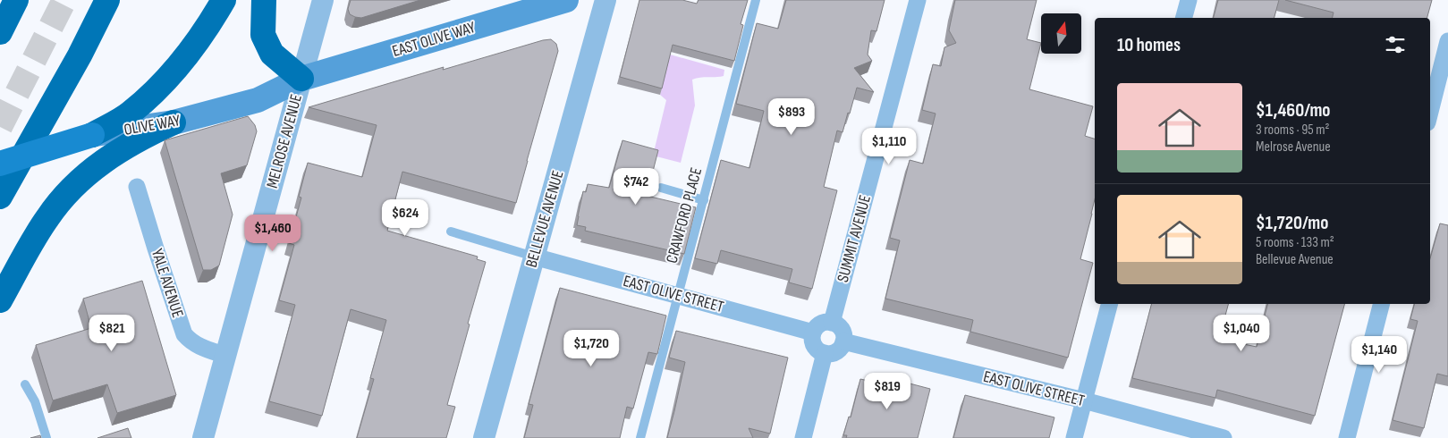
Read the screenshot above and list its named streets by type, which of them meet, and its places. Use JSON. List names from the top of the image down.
{
  "streets": {
    "main road": ["EAST OLIVE WAY", "OLIVE WAY"],
    "street": [
      "MELROSE AVENUE",
      "BELLEVUE AVENUE",
      "SUMMIT AVENUE",
      "YALE AVENUE",
      "EAST OLIVE STREET"
    ],
    "lane": ["CRAWFORD PLACE"]
  },
  "crossings": [
    ["EAST OLIVE WAY", "OLIVE WAY"],
    ["EAST OLIVE WAY", "MELROSE AVENUE"],
    ["OLIVE WAY", "MELROSE AVENUE"],
    ["MELROSE AVENUE", "YALE AVENUE"],
    ["CRAWFORD PLACE", "EAST OLIVE STREET"],
    ["BELLEVUE AVENUE", "EAST OLIVE STREET"],
    ["SUMMIT AVENUE", "EAST OLIVE STREET"]
  ],
  "north": "top",
  "page": {
    "heading": "10 homes",
    "list": [
      {
        "name": "$1,460/mo",
        "note": "3 rooms · 95 m² · Melrose Avenue"
      },
      {
        "name": "$1,720/mo",
        "note": "5 rooms · 133 m² · Bellevue Avenue"
      }
    ],
    "price": [
      "$893",
      "$1,110",
      "$742",
      "$624",
      "$1,460",
      "$821",
      "$1,040",
      "$1,720",
      "$1,140",
      "$819"
    ]
  }
}
